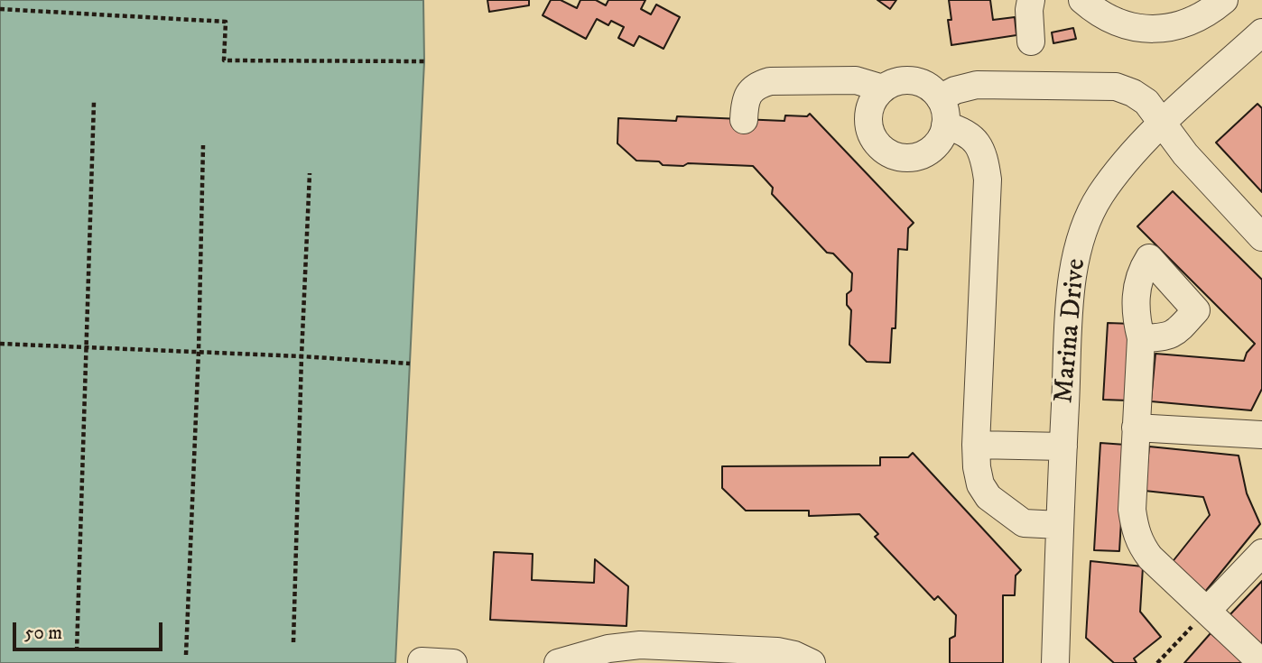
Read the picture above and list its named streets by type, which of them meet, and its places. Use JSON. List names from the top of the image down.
{
  "streets": {
    "street": ["Marina Drive"]
  },
  "scale_bar": "50 m"
}
